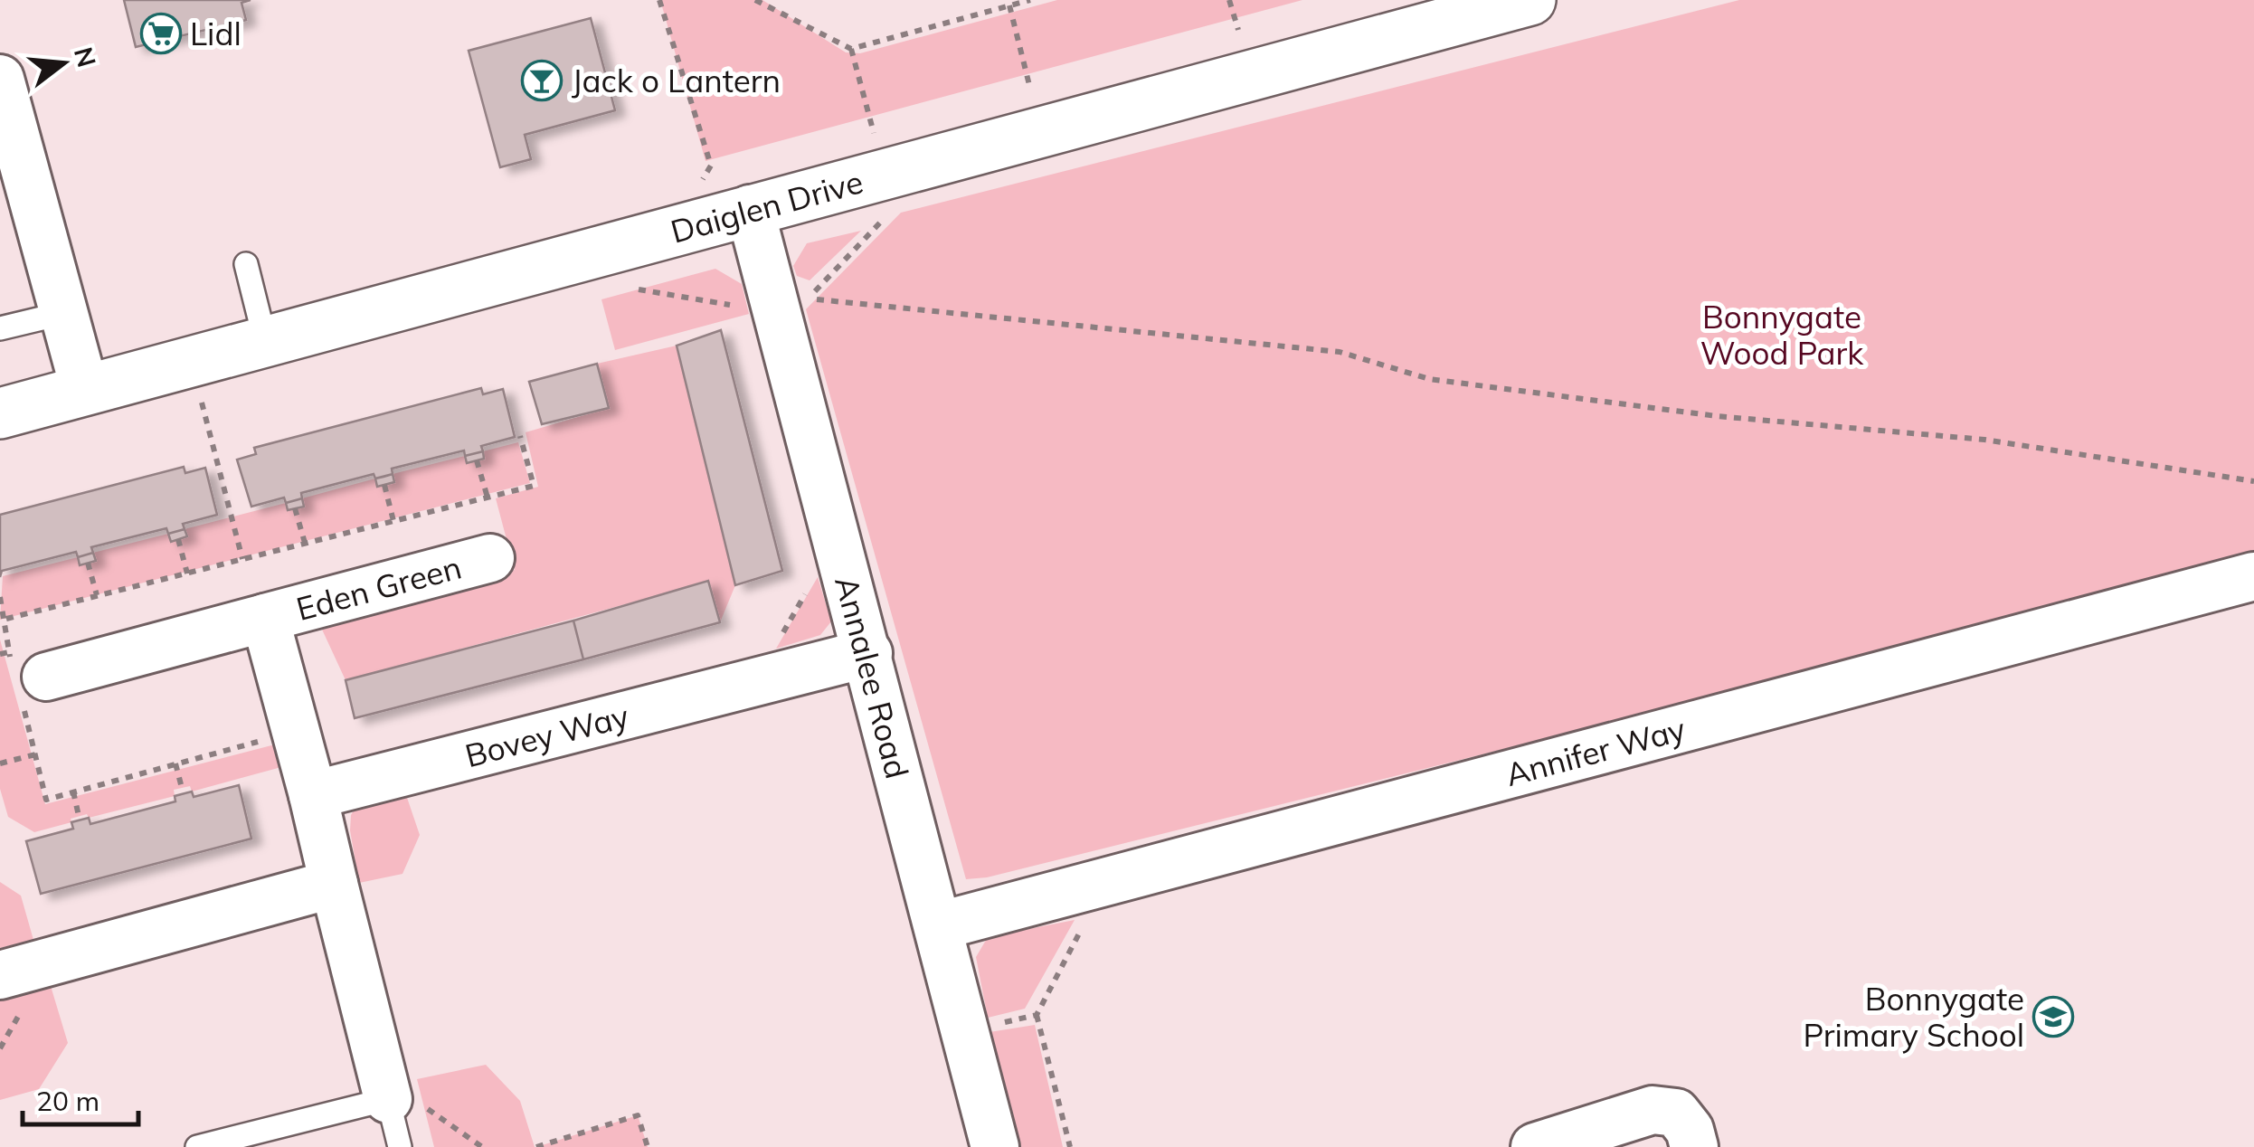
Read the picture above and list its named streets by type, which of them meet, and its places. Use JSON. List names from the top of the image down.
{
  "streets": {
    "street": [
      "Daiglen Drive",
      "Eden Green",
      "Annalee Road",
      "Bovey Way",
      "Annifer Way"
    ]
  },
  "crossings": [
    ["Daiglen Drive", "Annalee Road"],
    ["Eden Green", "Bovey Way"],
    ["Annalee Road", "Bovey Way"],
    ["Annalee Road", "Annifer Way"]
  ],
  "parks": ["Bonnygate Wood Park"],
  "places": {
    "supermarket": ["Lidl"],
    "bar": ["Jack o Lantern"],
    "school or university": ["Bonnygate Primary School"]
  },
  "scale_bar": "20 m",
  "north": "right"
}
